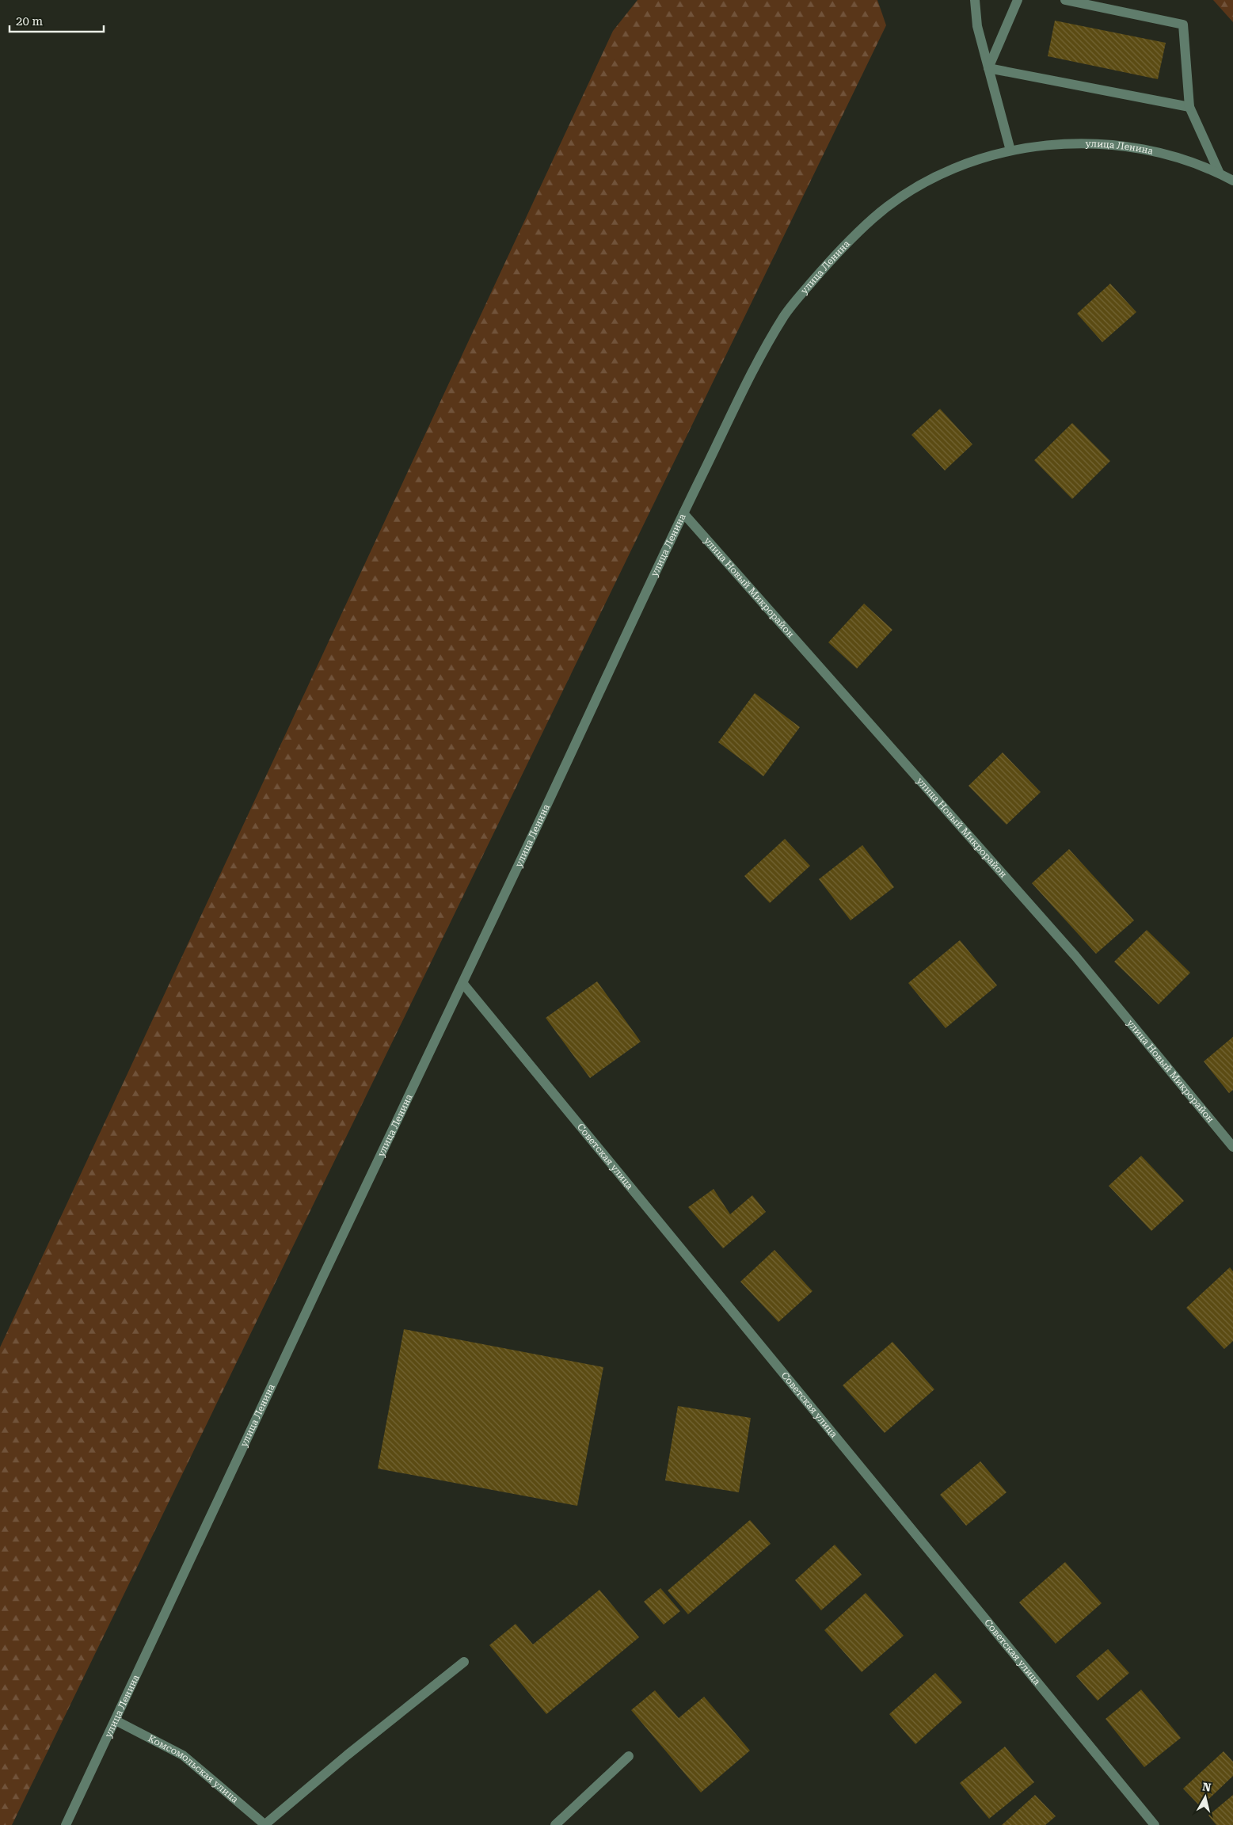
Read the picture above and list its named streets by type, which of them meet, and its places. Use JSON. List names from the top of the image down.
{
  "streets": {
    "street": [
      "улица Ленина",
      "улица Новый Микрорайон",
      "Советская улица",
      "Комсомольская улица"
    ]
  },
  "crossings": [
    ["улица Ленина", "улица Новый Микрорайон"],
    ["улица Ленина", "Советская улица"],
    ["улица Ленина", "Комсомольская улица"]
  ],
  "scale_bar": "20 m",
  "north": "top"
}
